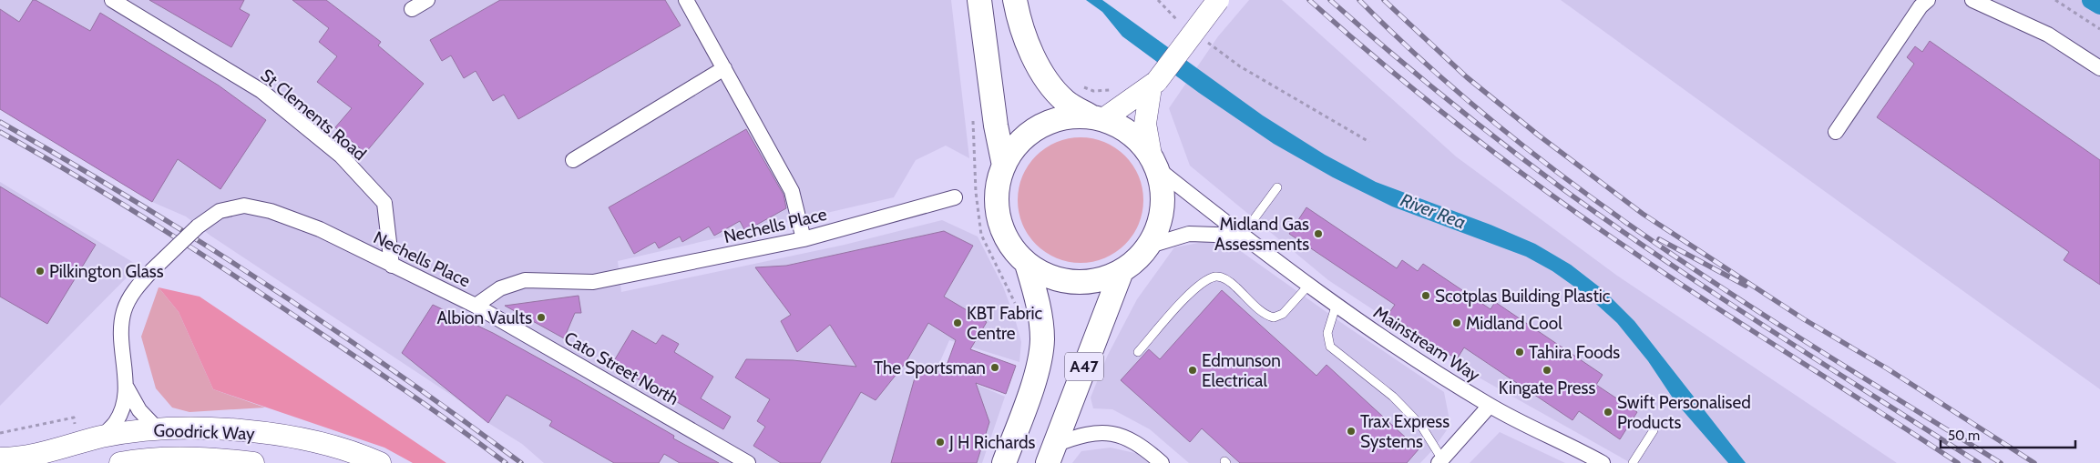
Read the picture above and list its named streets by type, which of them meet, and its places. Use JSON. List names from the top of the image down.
{
  "streets": {
    "main road": ["A47", "Goodrick Way"],
    "street": [
      "St Clements Road",
      "Nechells Place",
      "Mainstream Way",
      "Cato Street North"
    ]
  },
  "crossings": [
    ["St Clements Road", "Nechells Place"],
    ["Nechells Place", "Cato Street North"],
    ["Nechells Place", "Goodrick Way"]
  ],
  "water": ["River Rea"],
  "places": [
    "Midland Gas Assessments",
    "Pilkington Glass",
    "Scotplas Building Plastic",
    "Albion Vaults",
    "KBT Fabric Centre",
    "Midland Cool",
    "Tahira Foods",
    "The Sportsman",
    "Edmunson Electrical",
    "Kingate Press",
    "Swift Personalised Products",
    "Trax Express Systems",
    "J H Richards"
  ],
  "scale_bar": "50 m"
}
